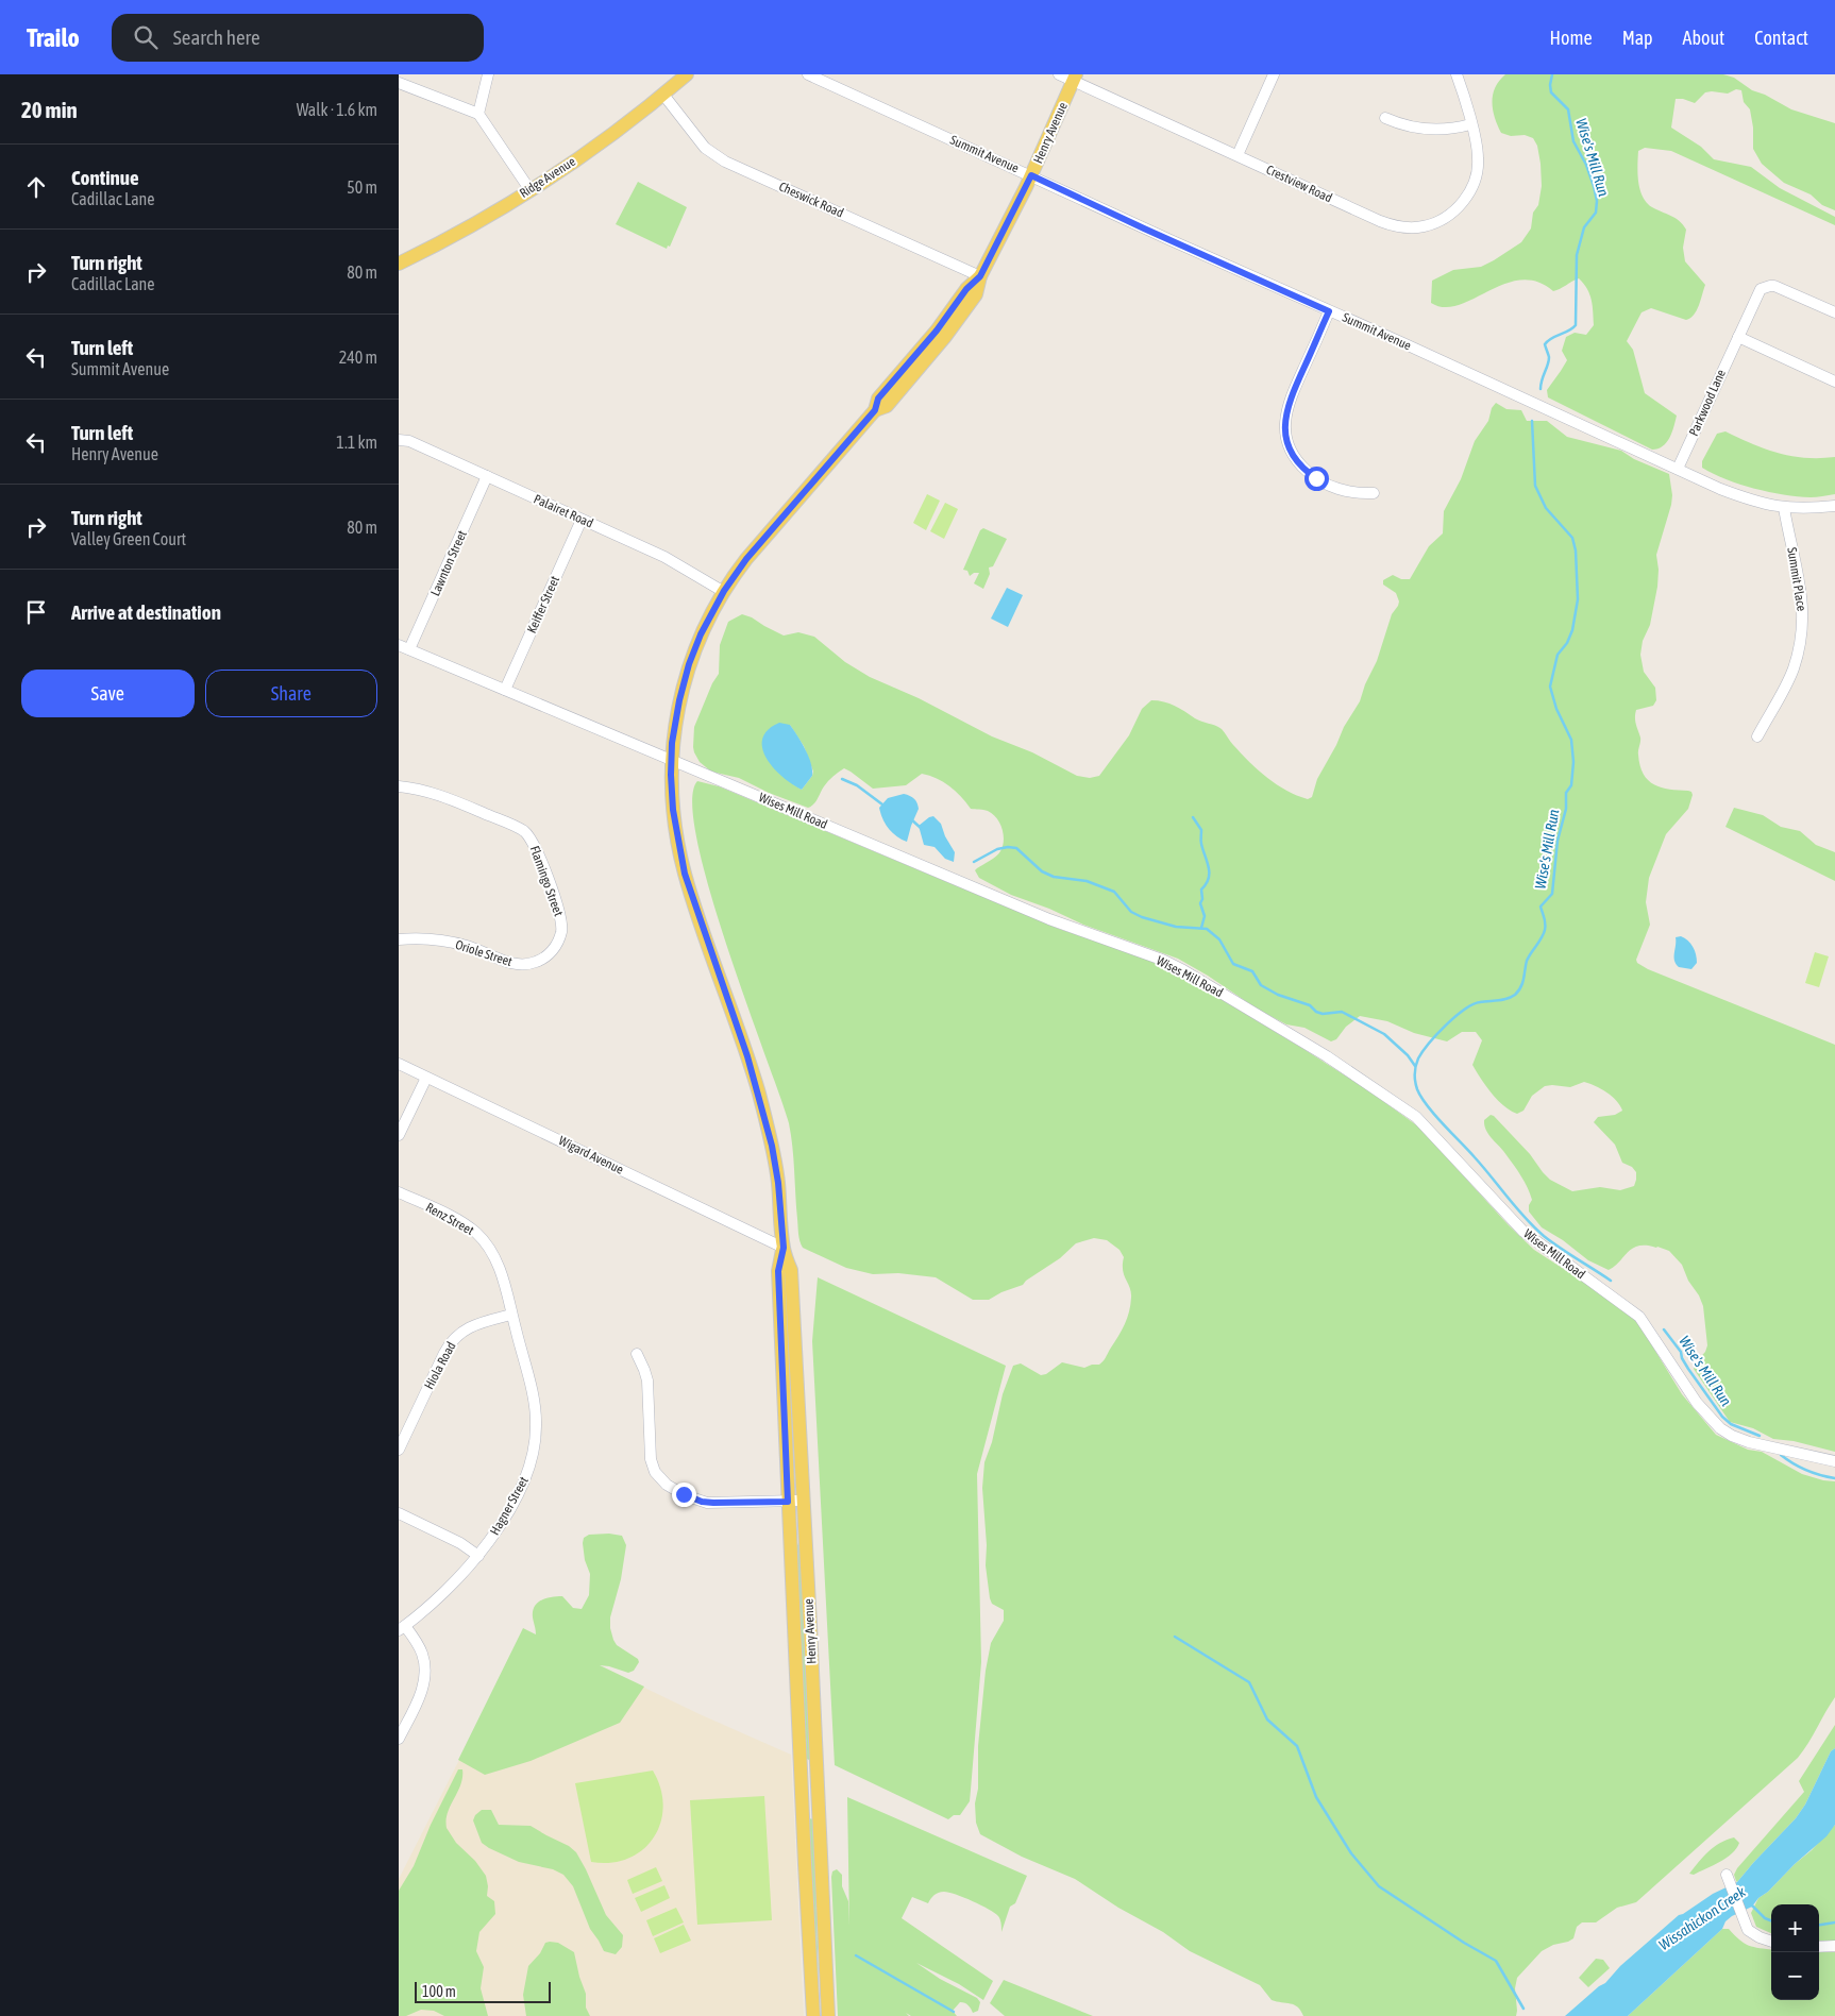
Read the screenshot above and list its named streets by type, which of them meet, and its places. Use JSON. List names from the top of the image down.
{
  "streets": {
    "main road": ["Henry Avenue", "Ridge Avenue"],
    "street": [
      "Summit Avenue",
      "Crestview Road",
      "Cheswick Road",
      "Parkwood Lane",
      "Palairet Road",
      "Lawnton Street",
      "Summit Place",
      "Keiffer Street",
      "Wises Mill Road",
      "Flamingo Street",
      "Oriole Street",
      "Wigard Avenue",
      "Renz Street",
      "Hiola Road",
      "Hagner Street"
    ]
  },
  "crossings": [
    ["Henry Avenue", "Summit Avenue"],
    ["Henry Avenue", "Crestview Road"],
    ["Henry Avenue", "Cheswick Road"],
    ["Henry Avenue", "Palairet Road"],
    ["Henry Avenue", "Wises Mill Road"],
    ["Henry Avenue", "Wigard Avenue"],
    ["Summit Avenue", "Parkwood Lane"],
    ["Summit Avenue", "Summit Place"],
    ["Ridge Avenue", "Cheswick Road"],
    ["Palairet Road", "Lawnton Street"],
    ["Palairet Road", "Keiffer Street"],
    ["Lawnton Street", "Wises Mill Road"],
    ["Keiffer Street", "Wises Mill Road"],
    ["Flamingo Street", "Oriole Street"],
    ["Renz Street", "Hiola Road"],
    ["Renz Street", "Hagner Street"],
    ["Hiola Road", "Hagner Street"]
  ],
  "water": ["Wise's Mill Run", "Wissahickon Creek"],
  "scale_bar": "100 m",
  "page": {
    "header": "Trailo",
    "search": "Search here",
    "nav": [
      "Home",
      "Map",
      "About",
      "Contact"
    ],
    "heading": ["20 min", "Walk · 1.6 km"],
    "list": [
      ["Continue", "Cadillac Lane", "50 m"],
      ["Turn right", "Cadillac Lane", "80 m"],
      ["Turn left", "Summit Avenue", "240 m"],
      ["Turn left", "Henry Avenue", "1.1 km"],
      ["Turn right", "Valley Green Court", "80 m"],
      "Arrive at destination"
    ],
    "buttons": ["Save", "Share"],
    "map_buttons": ["+", "−"],
    "scale": "100 m"
  }
}
